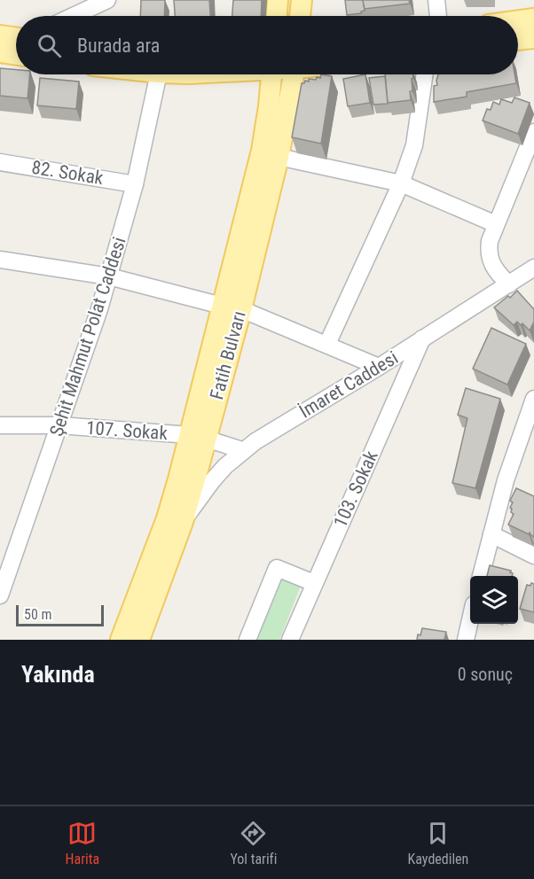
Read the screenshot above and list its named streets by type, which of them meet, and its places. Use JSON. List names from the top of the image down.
{
  "streets": {
    "main road": ["Fatih Bulvarı"],
    "street": [
      "82. Sokak",
      "Şehit Mahmut Polat Caddesi",
      "İmaret Caddesi",
      "107. Sokak",
      "103. Sokak"
    ]
  },
  "crossings": [
    ["82. Sokak", "Şehit Mahmut Polat Caddesi"],
    ["Şehit Mahmut Polat Caddesi", "107. Sokak"],
    ["Fatih Bulvarı", "İmaret Caddesi"],
    ["Fatih Bulvarı", "107. Sokak"],
    ["İmaret Caddesi", "107. Sokak"],
    ["İmaret Caddesi", "103. Sokak"]
  ],
  "scale_bar": "50 m",
  "page": {
    "search": "Burada ara",
    "scale": "50 m",
    "heading": ["Yakında", "0 sonuç"],
    "nav": ["Harita", "Yol tarifi", "Kaydedilen"]
  }
}
